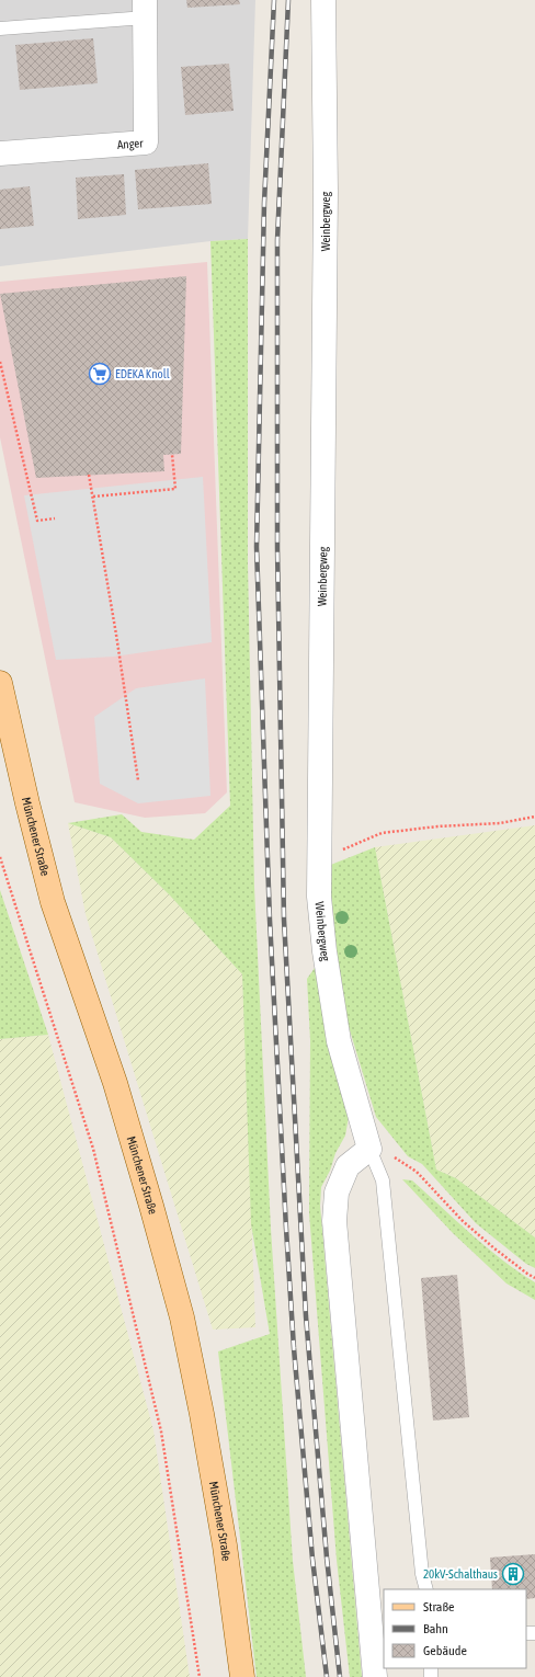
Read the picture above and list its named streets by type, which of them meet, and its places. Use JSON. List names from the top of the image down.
{
  "streets": {
    "main road": ["Münchener Straße"],
    "street": ["Anger", "Weinbergweg"]
  },
  "places": {
    "supermarket": ["EDEKA Knoll"],
    "building": ["20kV-Schalthaus"]
  },
  "legend": ["Straße", "Bahn", "Gebäude"]
}
